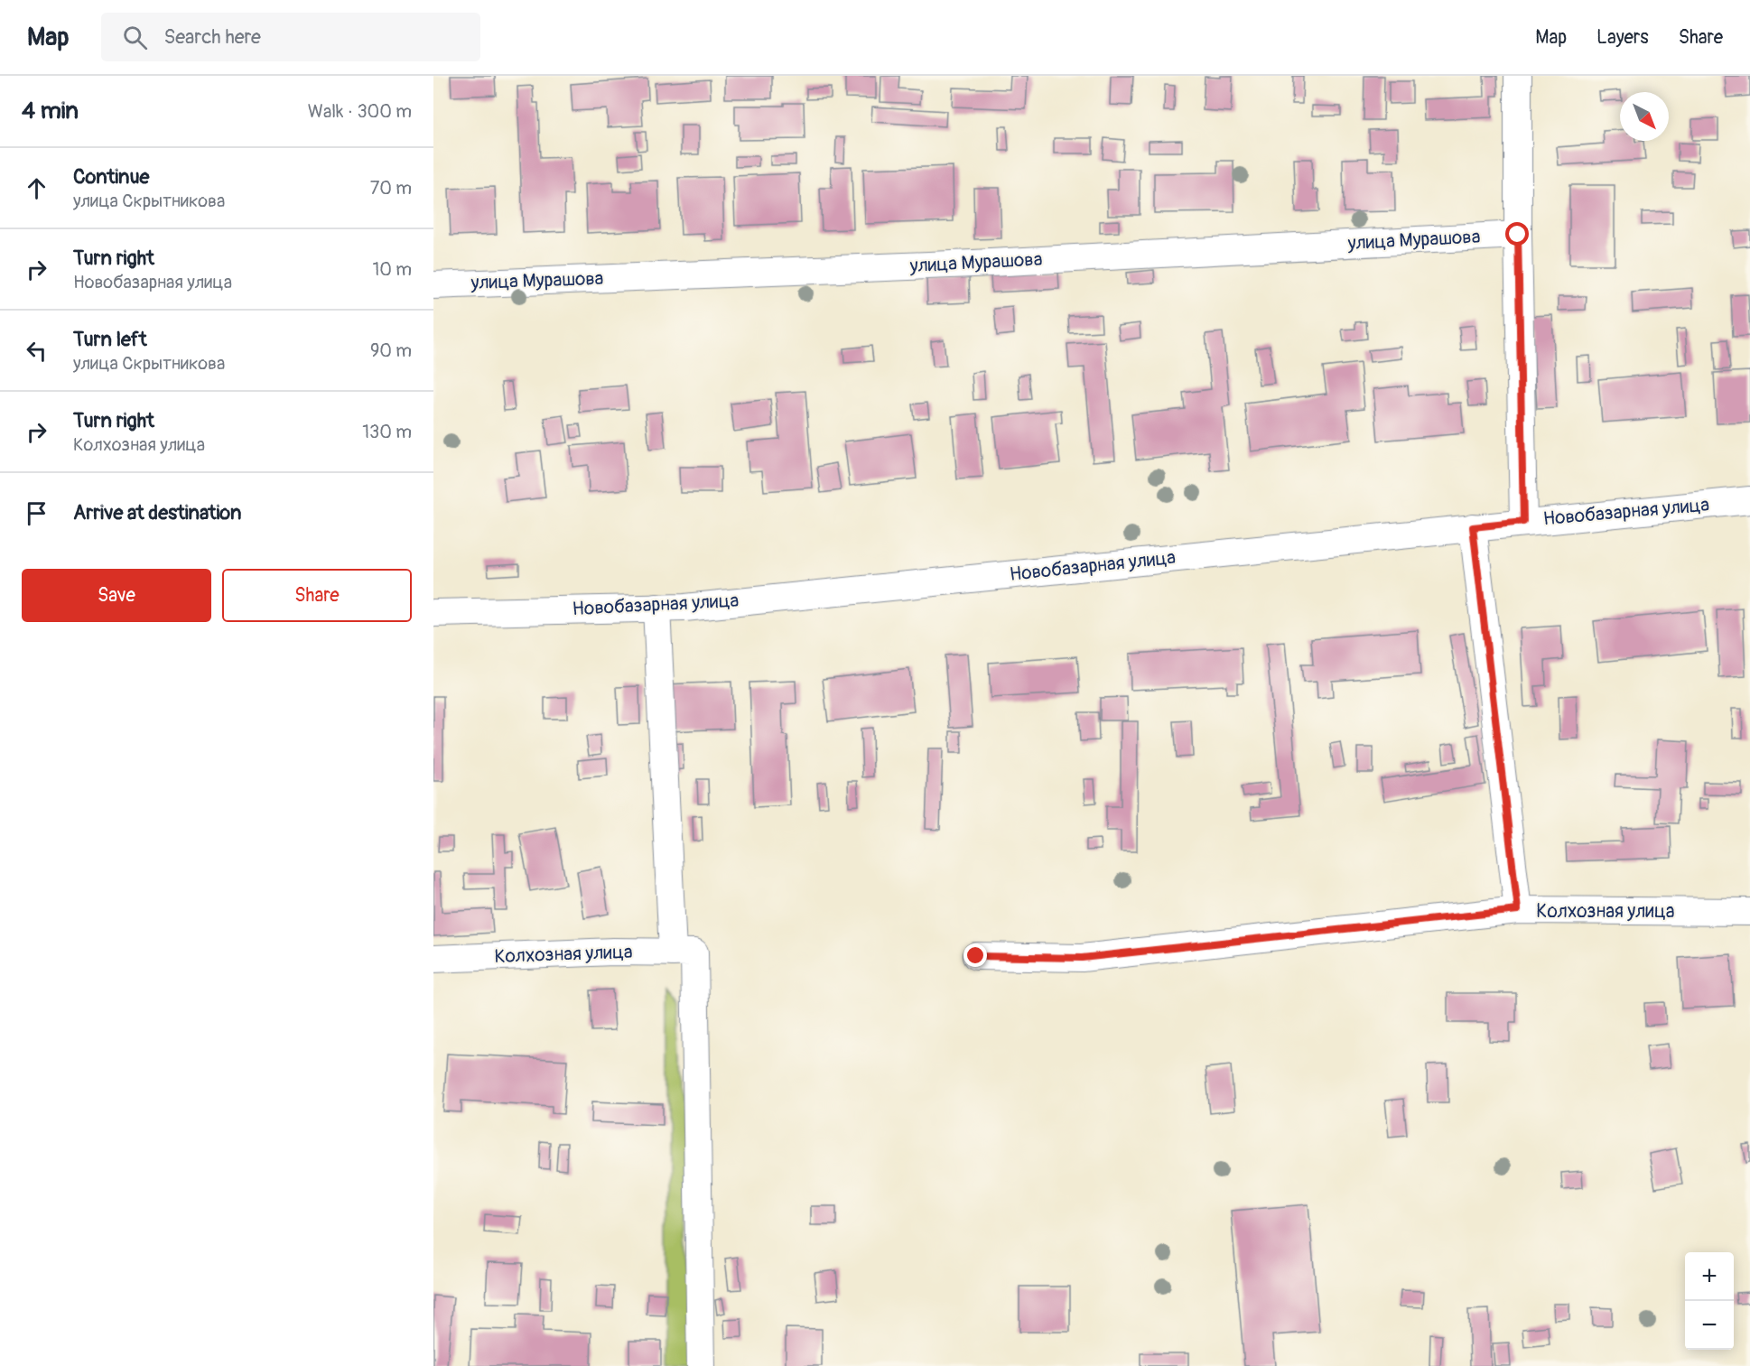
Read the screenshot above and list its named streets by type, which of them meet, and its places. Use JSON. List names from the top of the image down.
{
  "streets": {
    "street": ["улица Мурашова", "Новобазарная улица", "Колхозная улица"]
  },
  "north": "bottom right",
  "page": {
    "header": "Map",
    "search": "Search here",
    "nav": ["Map", "Layers", "Share"],
    "heading": ["4 min", "Walk · 300 m"],
    "list": [
      ["Continue", "улица Скрытникова", "70 m"],
      ["Turn right", "Новобазарная улица", "10 m"],
      ["Turn left", "улица Скрытникова", "90 m"],
      ["Turn right", "Колхозная улица", "130 m"],
      "Arrive at destination"
    ],
    "buttons": ["Save", "Share"],
    "map_buttons": ["+", "−"]
  }
}
